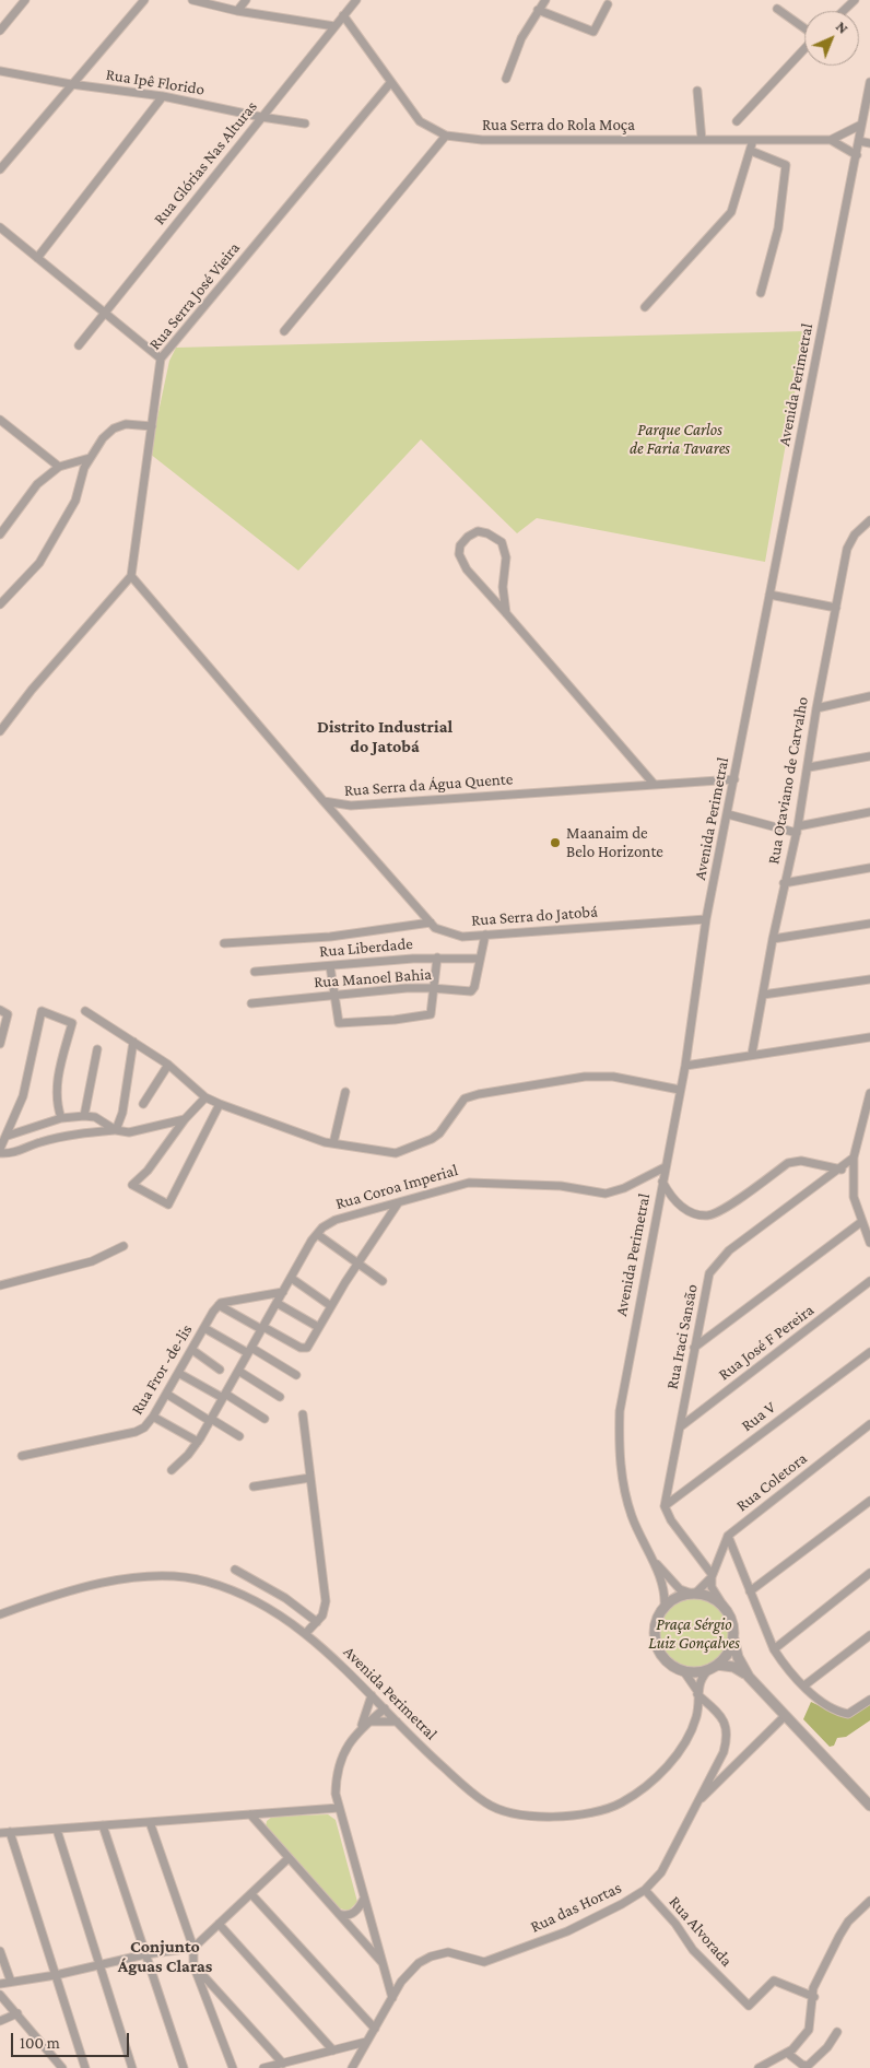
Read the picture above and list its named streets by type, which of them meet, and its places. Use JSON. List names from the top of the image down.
{
  "streets": {
    "street": [
      "Rua Ipê Florido",
      "Rua Serra do Rola Moça",
      "Rua Glórias Nas Alturas",
      "Rua Serra José Vieira",
      "Avenida Perimetral",
      "Rua Otaviano de Carvalho",
      "Rua Serra da Água Quente",
      "Rua Serra do Jatobá",
      "Rua Liberdade",
      "Rua Manoel Bahia",
      "Rua Coroa Imperial",
      "Rua Iraci Sansão",
      "Rua José F Pereira",
      "Rua Fror -de-lis",
      "Rua V",
      "Rua Coletora",
      "Rua das Hortas",
      "Rua Alvorada"
    ]
  },
  "crossings": [
    ["Rua Ipê Florido", "Rua Glórias Nas Alturas"],
    ["Rua Serra do Rola Moça", "Rua Glórias Nas Alturas"],
    ["Rua Serra do Rola Moça", "Rua Serra José Vieira"],
    ["Rua Serra do Rola Moça", "Avenida Perimetral"],
    ["Rua Serra José Vieira", "Rua Serra da Água Quente"],
    ["Avenida Perimetral", "Rua Serra da Água Quente"],
    ["Avenida Perimetral", "Rua Serra do Jatobá"],
    ["Avenida Perimetral", "Rua Coroa Imperial"],
    ["Avenida Perimetral", "Rua Coletora"],
    ["Avenida Perimetral", "Rua das Hortas"],
    ["Rua Serra da Água Quente", "Rua Serra do Jatobá"],
    ["Rua Serra do Jatobá", "Rua Manoel Bahia"],
    ["Rua Liberdade", "Rua Manoel Bahia"],
    ["Rua Iraci Sansão", "Rua José F Pereira"],
    ["Rua Iraci Sansão", "Rua V"],
    ["Rua das Hortas", "Rua Alvorada"]
  ],
  "districts": ["Distrito Industrial do Jatobá", "Conjunto Águas Claras"],
  "parks": ["Parque Carlos de Faria Tavares", "Praça Sérgio Luiz Gonçalves"],
  "places": ["Maanaim de Belo Horizonte"],
  "scale_bar": "100 m",
  "north": "top right"
}
